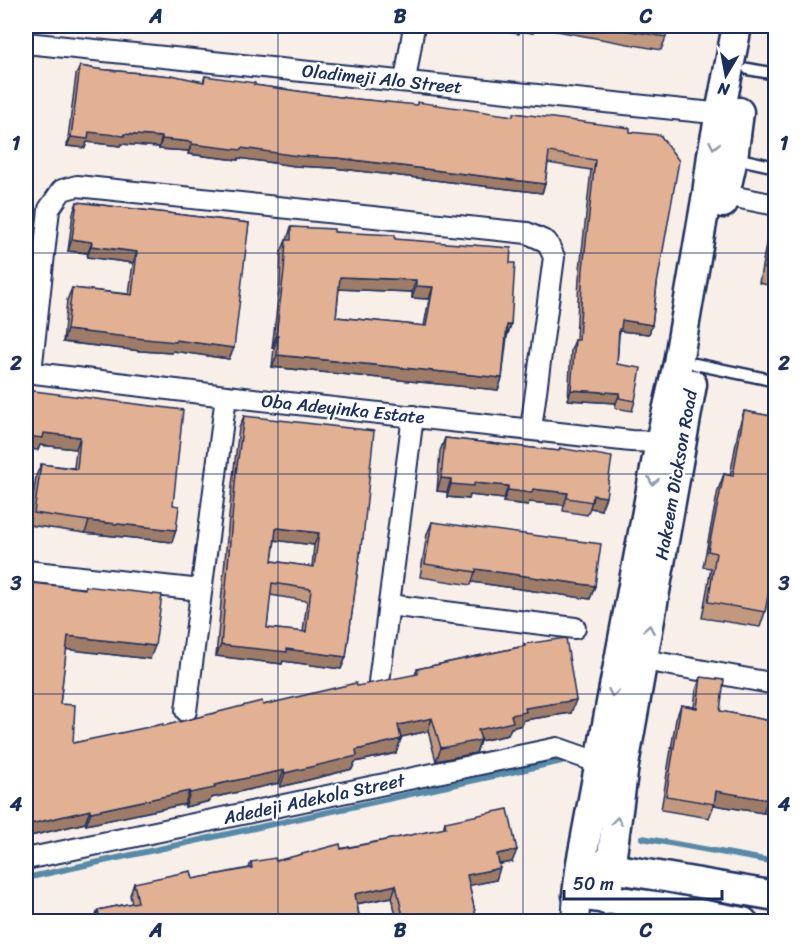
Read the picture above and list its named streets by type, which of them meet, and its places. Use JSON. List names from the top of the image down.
{
  "streets": {
    "main road": ["Hakeem Dickson Road"],
    "street": ["Oladimeji Alo Street", "Oba Adeyinka Estate", "Adedeji Adekola Street"]
  },
  "crossings": [
    ["Oladimeji Alo Street", "Hakeem Dickson Road"],
    ["Oba Adeyinka Estate", "Hakeem Dickson Road"],
    ["Hakeem Dickson Road", "Adedeji Adekola Street"]
  ],
  "scale_bar": "50 m",
  "north": "bottom",
  "grid": {
    "columns": ["A", "B", "C"],
    "rows": [
      "1",
      "2",
      "3",
      "4"
    ]
  }
}
